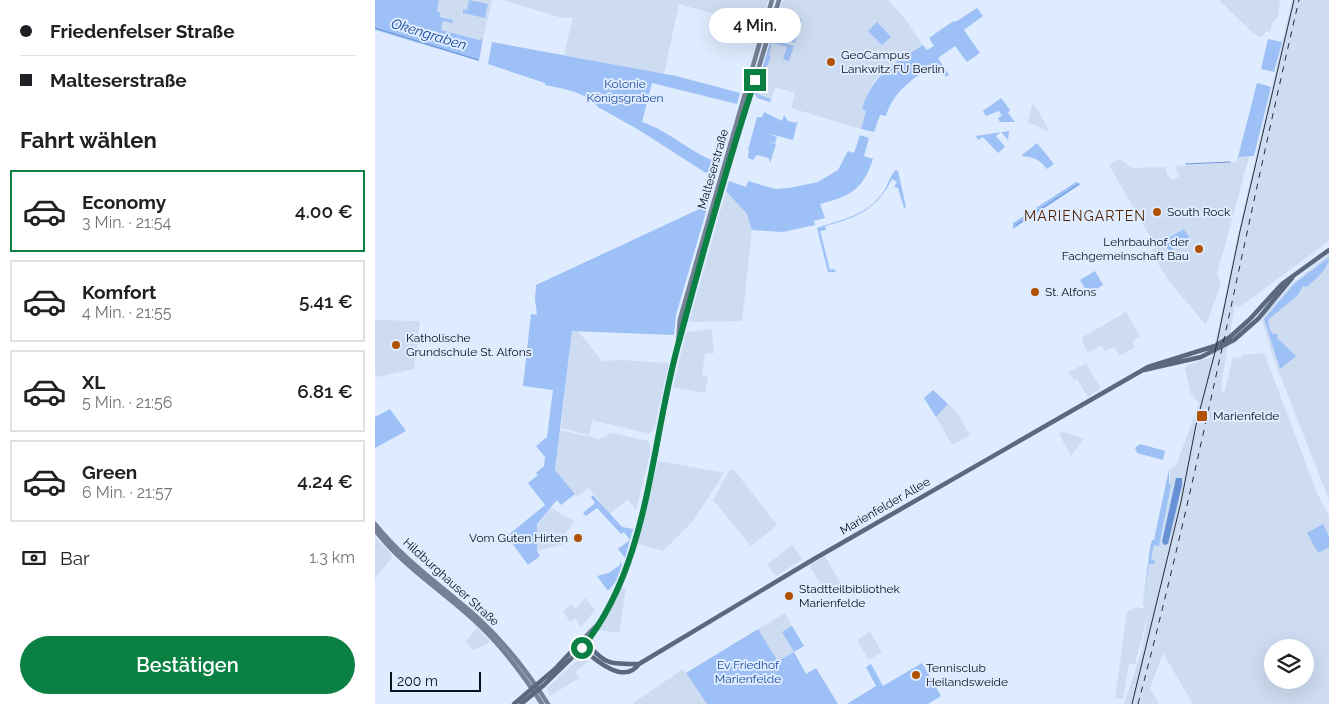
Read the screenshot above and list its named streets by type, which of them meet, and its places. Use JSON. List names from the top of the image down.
{
  "streets": {
    "main road": ["Malteserstraße", "Marienfelder Allee", "Hildburghauser Straße"]
  },
  "districts": ["MARIENGARTEN"],
  "water": ["Okengraben"],
  "parks": ["Kolonie Königsgraben", "Ev Friedhof Marienfelde"],
  "places": {
    "other": [
      "GeoCampus Lankwitz FU Berlin",
      "South Rock",
      "Lehrbauhof der Fachgemeinschaft Bau",
      "St. Alfons",
      "Katholische Grundschule St. Alfons",
      "Vom Guten Hirten",
      "Stadtteilbibliothek Marienfelde",
      "Tennisclub Heilandsweide"
    ],
    "transit": ["Marienfelde"]
  },
  "scale_bar": "200 m",
  "page": {
    "banner": ["Friedenfelser Straße", "Malteserstraße"],
    "bubble": "4 Min.",
    "heading": "Fahrt wählen",
    "list": [
      {
        "name": "Economy",
        "note": "3 Min. · 21:54",
        "value": "4.00 €"
      },
      {
        "name": "Komfort",
        "note": "4 Min. · 21:55",
        "value": "5.41 €"
      },
      {
        "name": "XL",
        "note": "5 Min. · 21:56",
        "value": "6.81 €"
      },
      {
        "name": "Green",
        "note": "6 Min. · 21:57",
        "value": "4.24 €"
      }
    ],
    "pay": ["Bar", "1.3 km"],
    "buttons": "Bestätigen",
    "scale": "200 m"
  }
}
